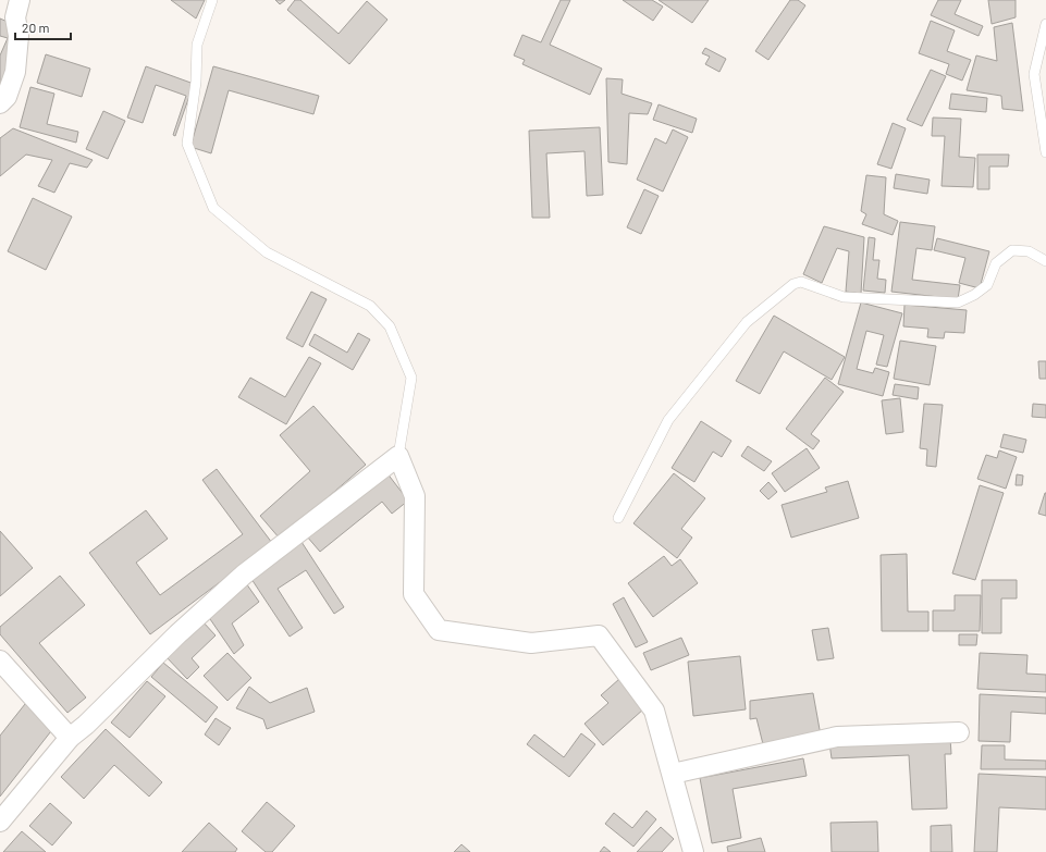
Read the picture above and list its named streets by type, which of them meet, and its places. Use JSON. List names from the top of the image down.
{
  "scale_bar": "20 m"
}
